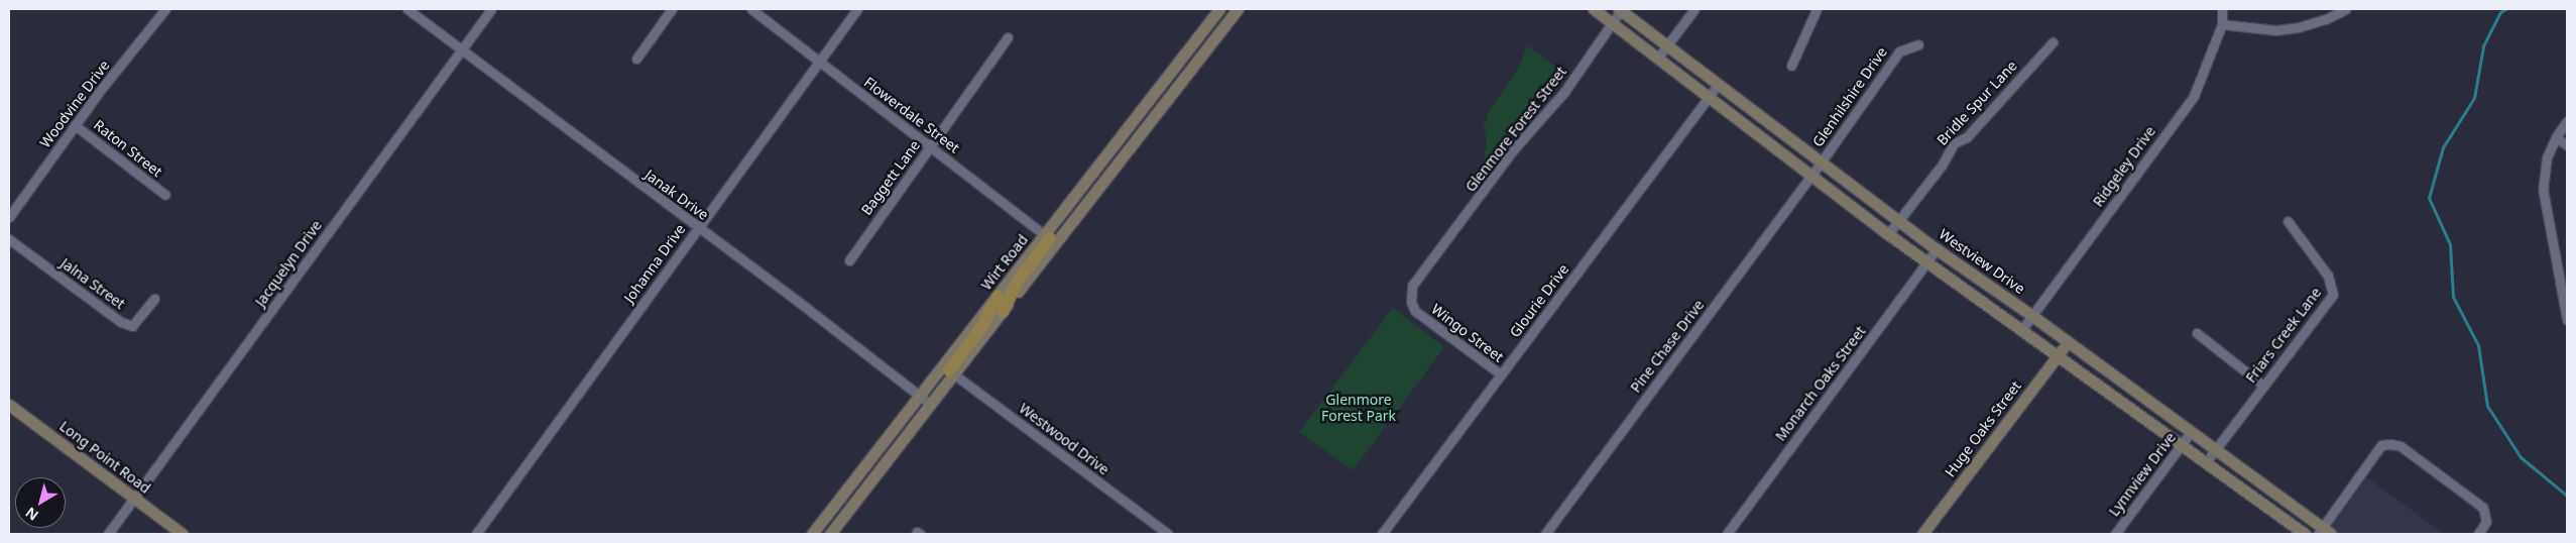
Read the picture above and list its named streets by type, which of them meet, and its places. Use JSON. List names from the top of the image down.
{
  "streets": {
    "main road": [
      "Westview Drive",
      "Wirt Road",
      "Huge Oaks Street",
      "Long Point Road"
    ],
    "street": [
      "Glenhilshire Drive",
      "Bridle Spur Lane",
      "Woodvine Drive",
      "Flowerdale Street",
      "Glenmore Forest Street",
      "Raton Street",
      "Ridgeley Drive",
      "Baggett Lane",
      "Janak Drive",
      "Jacquelyn Drive",
      "Johanna Drive",
      "Jalna Street",
      "Glourie Drive",
      "Wingo Street",
      "Friars Creek Lane",
      "Pine Chase Drive",
      "Monarch Oaks Street",
      "Westwood Drive",
      "Lynnview Drive"
    ]
  },
  "crossings": [
    ["Glenhilshire Drive", "Westview Drive"],
    ["Glenhilshire Drive", "Pine Chase Drive"],
    ["Bridle Spur Lane", "Westview Drive"],
    ["Woodvine Drive", "Raton Street"],
    ["Flowerdale Street", "Baggett Lane"],
    ["Flowerdale Street", "Wirt Road"],
    ["Flowerdale Street", "Johanna Drive"],
    ["Glenmore Forest Street", "Westview Drive"],
    ["Glenmore Forest Street", "Wingo Street"],
    ["Ridgeley Drive", "Westview Drive"],
    ["Janak Drive", "Jacquelyn Drive"],
    ["Janak Drive", "Johanna Drive"],
    ["Westview Drive", "Glourie Drive"],
    ["Westview Drive", "Friars Creek Lane"],
    ["Westview Drive", "Monarch Oaks Street"],
    ["Westview Drive", "Huge Oaks Street"],
    ["Westview Drive", "Lynnview Drive"],
    ["Jacquelyn Drive", "Long Point Road"],
    ["Glourie Drive", "Wingo Street"]
  ],
  "parks": ["Glenmore Forest Park"],
  "north": "bottom left"
}
